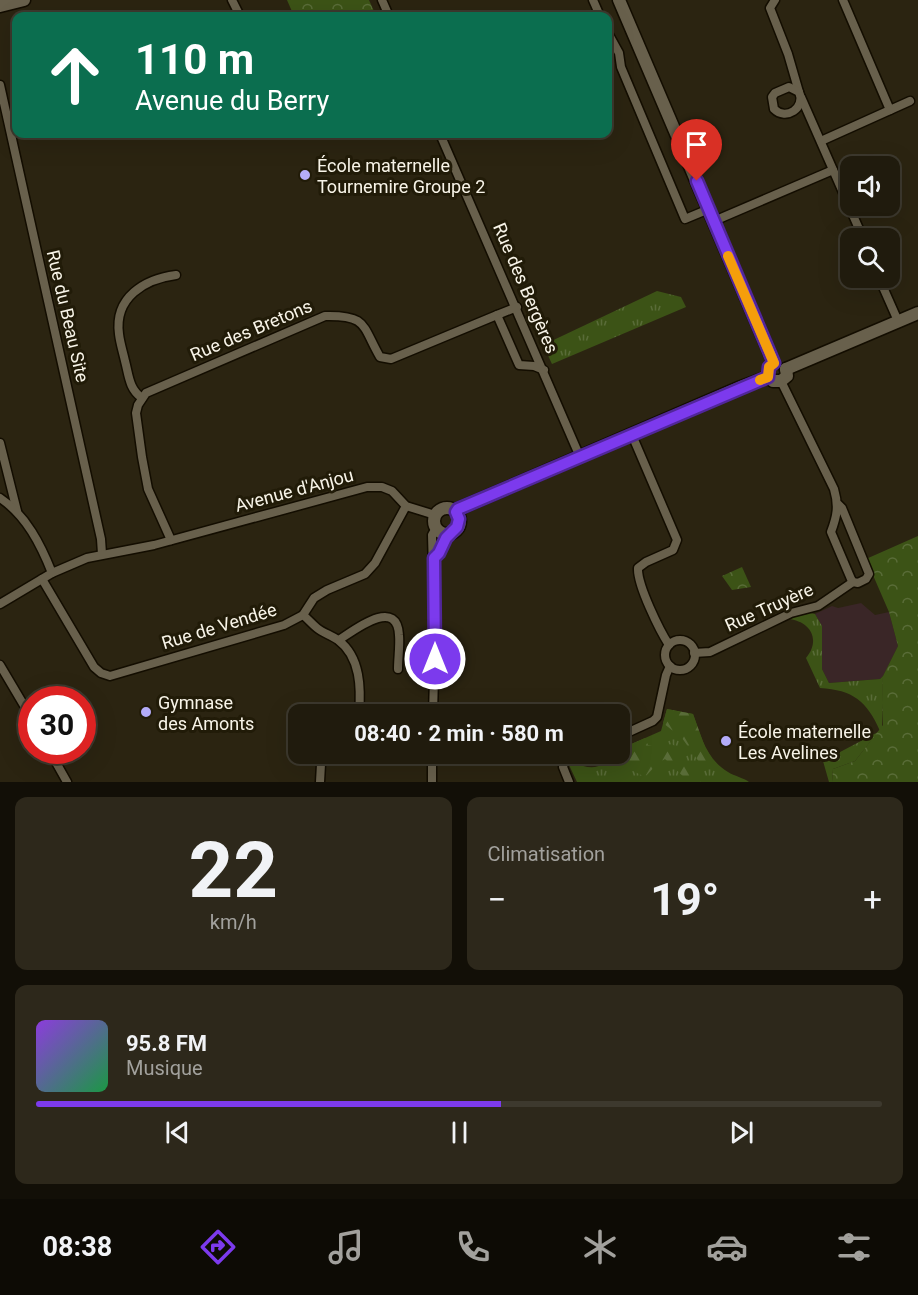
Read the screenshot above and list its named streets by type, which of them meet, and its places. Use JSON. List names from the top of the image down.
{
  "streets": {
    "street": [
      "Rue des Bergères",
      "Rue du Beau Site",
      "Rue des Bretons",
      "Avenue d'Anjou",
      "Rue Truyère",
      "Rue de Vendée"
    ]
  },
  "crossings": [
    ["Rue du Beau Site", "Avenue d'Anjou"],
    ["Avenue d'Anjou", "Rue de Vendée"]
  ],
  "places": ["École maternelle Tournemire Groupe 2", "Gymnase des Amonts", "École maternelle Les Avelines"],
  "page": {
    "turn": ["110 m", "Avenue du Berry"],
    "limit": "30",
    "trip": "08:40 · 2 min · 580 m",
    "tile": [
      ["22", "km/h"],
      "Climatisation"
    ],
    "heat": ["−", "19°", "+"],
    "song": ["95.8 FM", "Musique"],
    "tabs": "08:38"
  }
}
